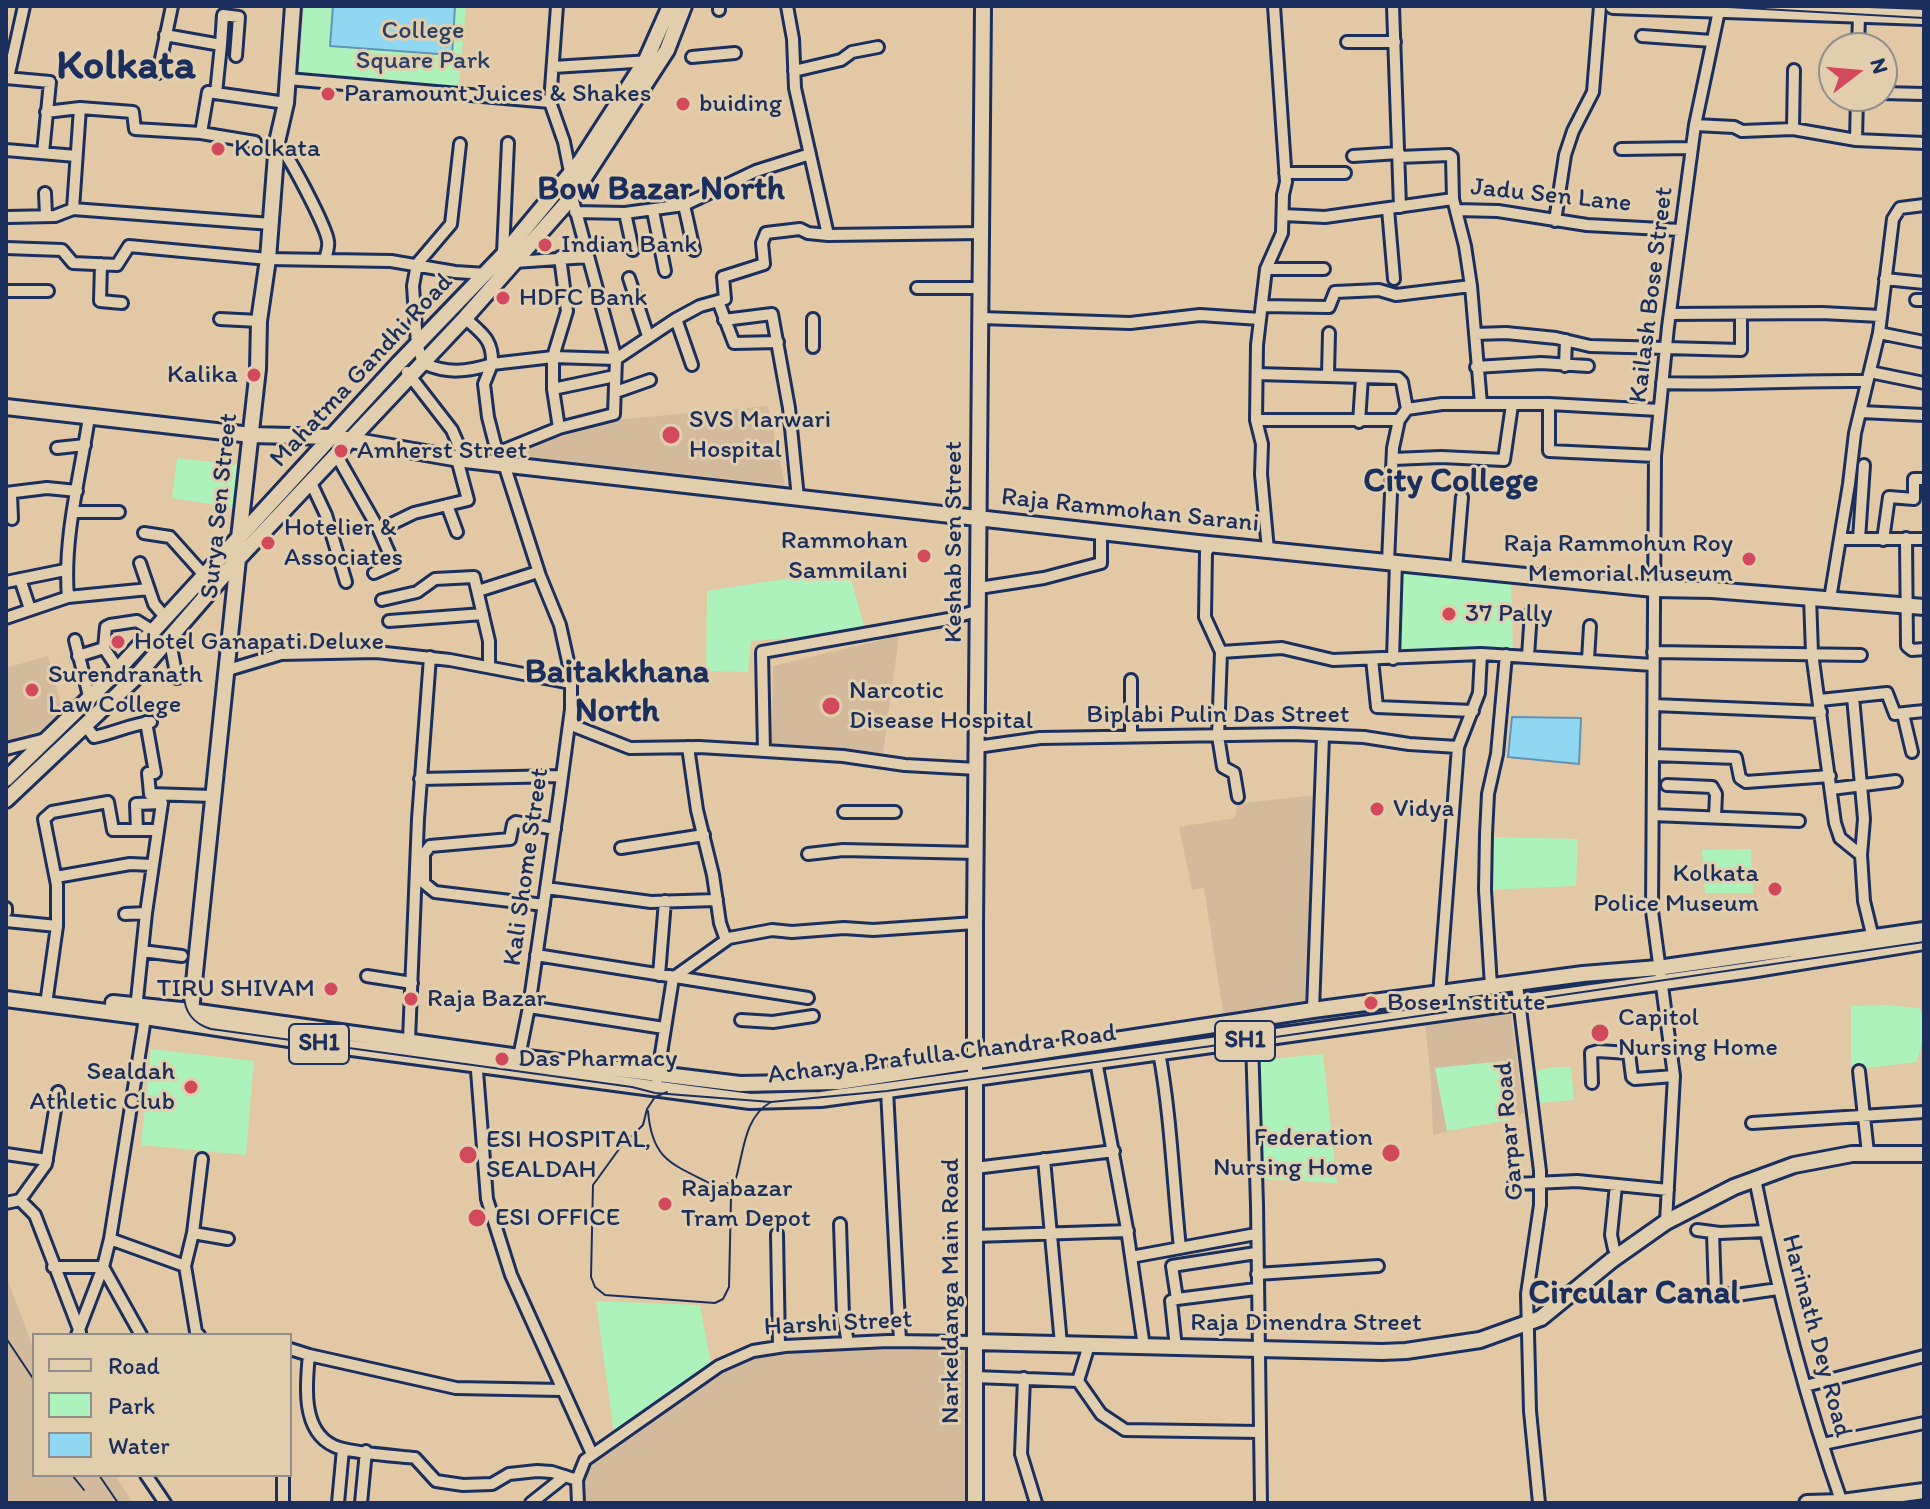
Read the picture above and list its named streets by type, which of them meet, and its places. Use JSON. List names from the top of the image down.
{
  "streets": {
    "main road": [
      "Mahatma Gandhi Road",
      "Surya Sen Street",
      "Raja Rammohan Sarani",
      "Keshab Sen Street",
      "SH1",
      "Acharya Prafulla Chandra Road",
      "Narkeldanga Main Road",
      "Raja Dinendra Street"
    ],
    "street": [
      "Jadu Sen Lane",
      "Kailash Bose Street",
      "Biplabi Pulin Das Street",
      "Kali Shome Street",
      "Garpar Road",
      "Harshi Street",
      "Harinath Dey Road"
    ]
  },
  "crossings": [
    ["Jadu Sen Lane", "Kailash Bose Street"],
    ["Kailash Bose Street", "Raja Rammohan Sarani"],
    ["Kailash Bose Street", "SH1"],
    ["Kailash Bose Street", "Raja Dinendra Street"],
    ["Mahatma Gandhi Road", "Surya Sen Street"],
    ["Mahatma Gandhi Road", "Raja Rammohan Sarani"],
    ["Surya Sen Street", "Raja Rammohan Sarani"],
    ["Raja Rammohan Sarani", "Keshab Sen Street"],
    ["Raja Rammohan Sarani", "Kali Shome Street"],
    ["Keshab Sen Street", "Biplabi Pulin Das Street"],
    ["Keshab Sen Street", "Acharya Prafulla Chandra Road"],
    ["Keshab Sen Street", "Narkeldanga Main Road"],
    ["SH1", "Acharya Prafulla Chandra Road"],
    ["SH1", "Garpar Road"],
    ["Acharya Prafulla Chandra Road", "Garpar Road"],
    ["Acharya Prafulla Chandra Road", "Narkeldanga Main Road"],
    ["Garpar Road", "Raja Dinendra Street"],
    ["Narkeldanga Main Road", "Raja Dinendra Street"],
    ["Narkeldanga Main Road", "Harshi Street"],
    ["Raja Dinendra Street", "Harshi Street"],
    ["Raja Dinendra Street", "Harinath Dey Road"]
  ],
  "districts": [
    "Kolkata",
    "Bow Bazar North",
    "City College",
    "Baitakkhana North",
    "Circular Canal"
  ],
  "parks": ["College Square Park"],
  "places": [
    "Paramount Juices & Shakes",
    "buiding",
    "Kolkata",
    "Indian Bank",
    "HDFC Bank",
    "Kalika",
    "SVS Marwari Hospital",
    "Amherst Street",
    "Hotelier & Associates",
    "Rammohan Sammilani",
    "Raja Rammohun Roy Memorial Museum",
    "37 Pally",
    "Hotel Ganapati Deluxe",
    "Surendranath Law College",
    "Narcotic Disease Hospital",
    "Vidya",
    "Kolkata Police Museum",
    "TIRU SHIVAM",
    "Raja Bazar",
    "Bose Institute",
    "Capitol Nursing Home",
    "Das Pharmacy",
    "Sealdah Athletic Club",
    "Federation Nursing Home",
    "ESI HOSPITAL, SEALDAH",
    "Rajabazar Tram Depot",
    "ESI OFFICE"
  ],
  "legend": ["Road", "Park", "Water"],
  "north": "right"
}
